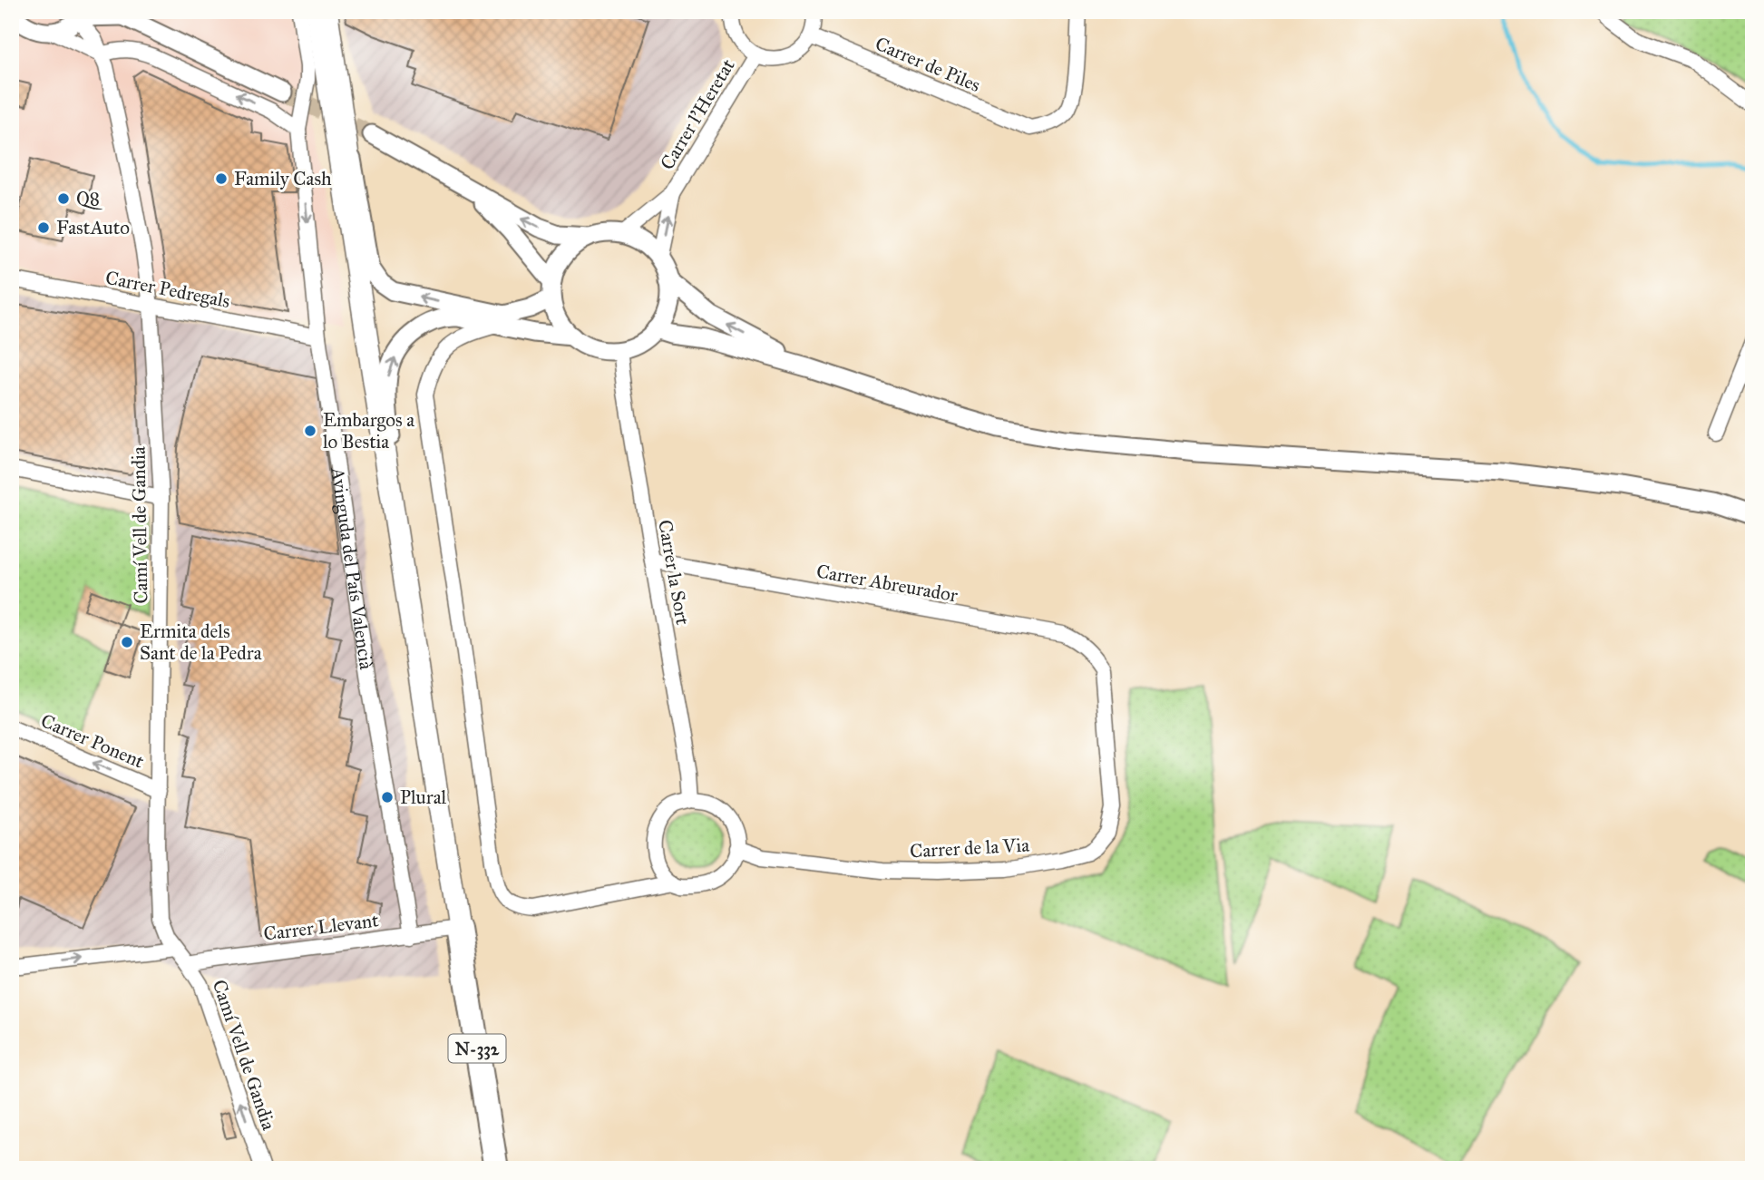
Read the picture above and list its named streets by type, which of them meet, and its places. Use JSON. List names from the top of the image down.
{
  "streets": {
    "highway": ["N-332"],
    "street": [
      "Carrer de Piles",
      "Carrer l'Heretat",
      "Carrer Pedregals",
      "Camí Vell de Gandia",
      "Avinguda del País Valencià",
      "Carrer la Sort",
      "Carrer Abreurador",
      "Carrer Ponent",
      "Carrer de la Via",
      "Carrer Llevant"
    ]
  },
  "crossings": [
    ["Carrer l'Heretat", "Carrer la Sort"],
    ["Carrer Pedregals", "Camí Vell de Gandia"],
    ["Carrer Pedregals", "Avinguda del País Valencià"],
    ["Camí Vell de Gandia", "Carrer Ponent"],
    ["Camí Vell de Gandia", "Carrer Llevant"],
    ["Avinguda del País Valencià", "Carrer Llevant"],
    ["Carrer la Sort", "Carrer Abreurador"],
    ["Carrer la Sort", "Carrer de la Via"],
    ["Carrer Abreurador", "Carrer de la Via"],
    ["Carrer Llevant", "N-332"]
  ],
  "one_way": ["Carrer Ponent"],
  "places": [
    "Family Cash",
    "Q8",
    "FastAuto",
    "Embargos a lo Bestia",
    "Ermita dels Sant de la Pedra",
    "Plural"
  ]
}
